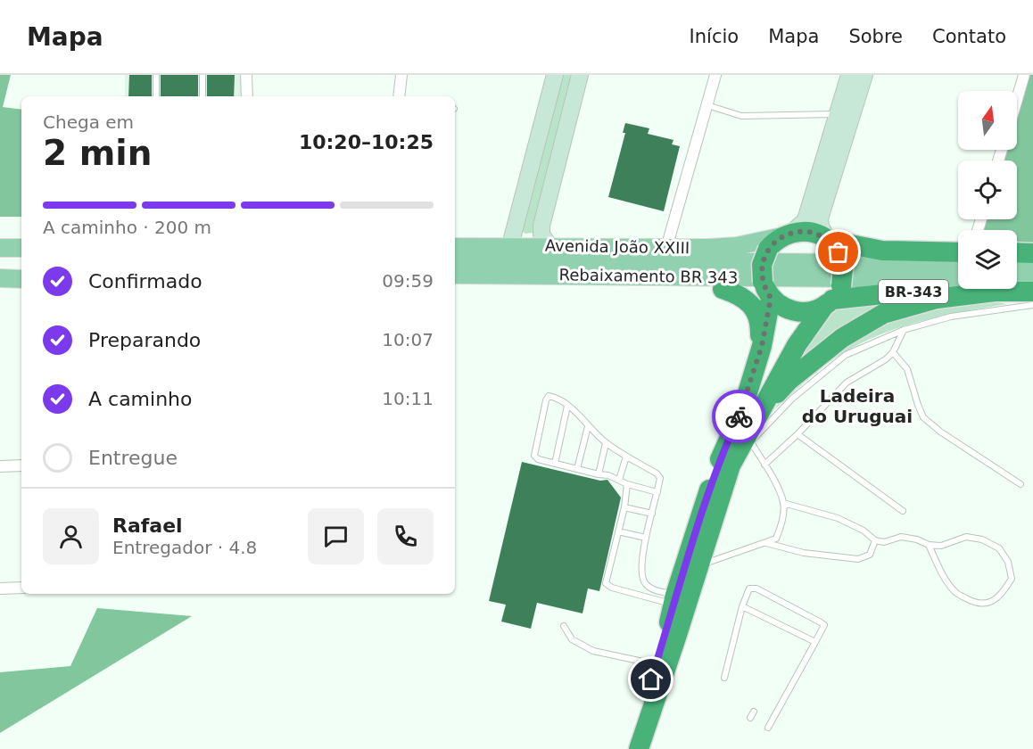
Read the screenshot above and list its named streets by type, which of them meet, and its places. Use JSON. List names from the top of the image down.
{
  "streets": {
    "highway": ["BR-343"],
    "main road": ["Avenida João XXIII", "Rebaixamento BR 343"]
  },
  "crossings": [
    ["Avenida João XXIII", "Rebaixamento BR 343"],
    ["Avenida João XXIII", "BR-343"]
  ],
  "districts": ["Ladeira do Uruguai"],
  "north": "top",
  "page": {
    "header": "Mapa",
    "nav": [
      "Início",
      "Mapa",
      "Sobre",
      "Contato"
    ],
    "heading": ["2 min", "Chega em", "10:20–10:25"],
    "panel": ["Rafael", "Entregador · 4.8"],
    "bar": "A caminho · 200 m",
    "list": [
      ["Confirmado", "09:59"],
      ["Preparando", "10:07"],
      ["A caminho", "10:11"],
      "Entregue"
    ]
  }
}
